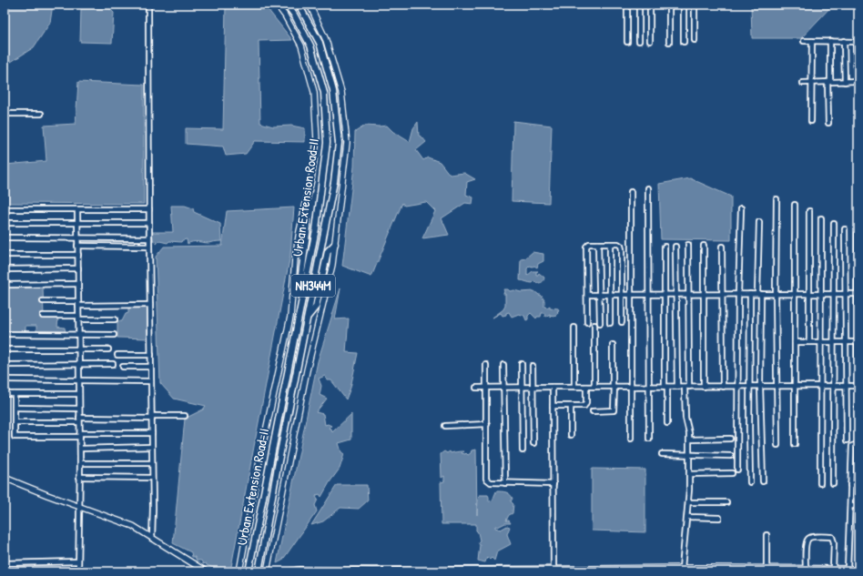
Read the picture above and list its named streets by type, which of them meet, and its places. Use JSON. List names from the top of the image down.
{
  "streets": {
    "highway": ["Urban Extension Road-II", "NH344M"]
  }
}
